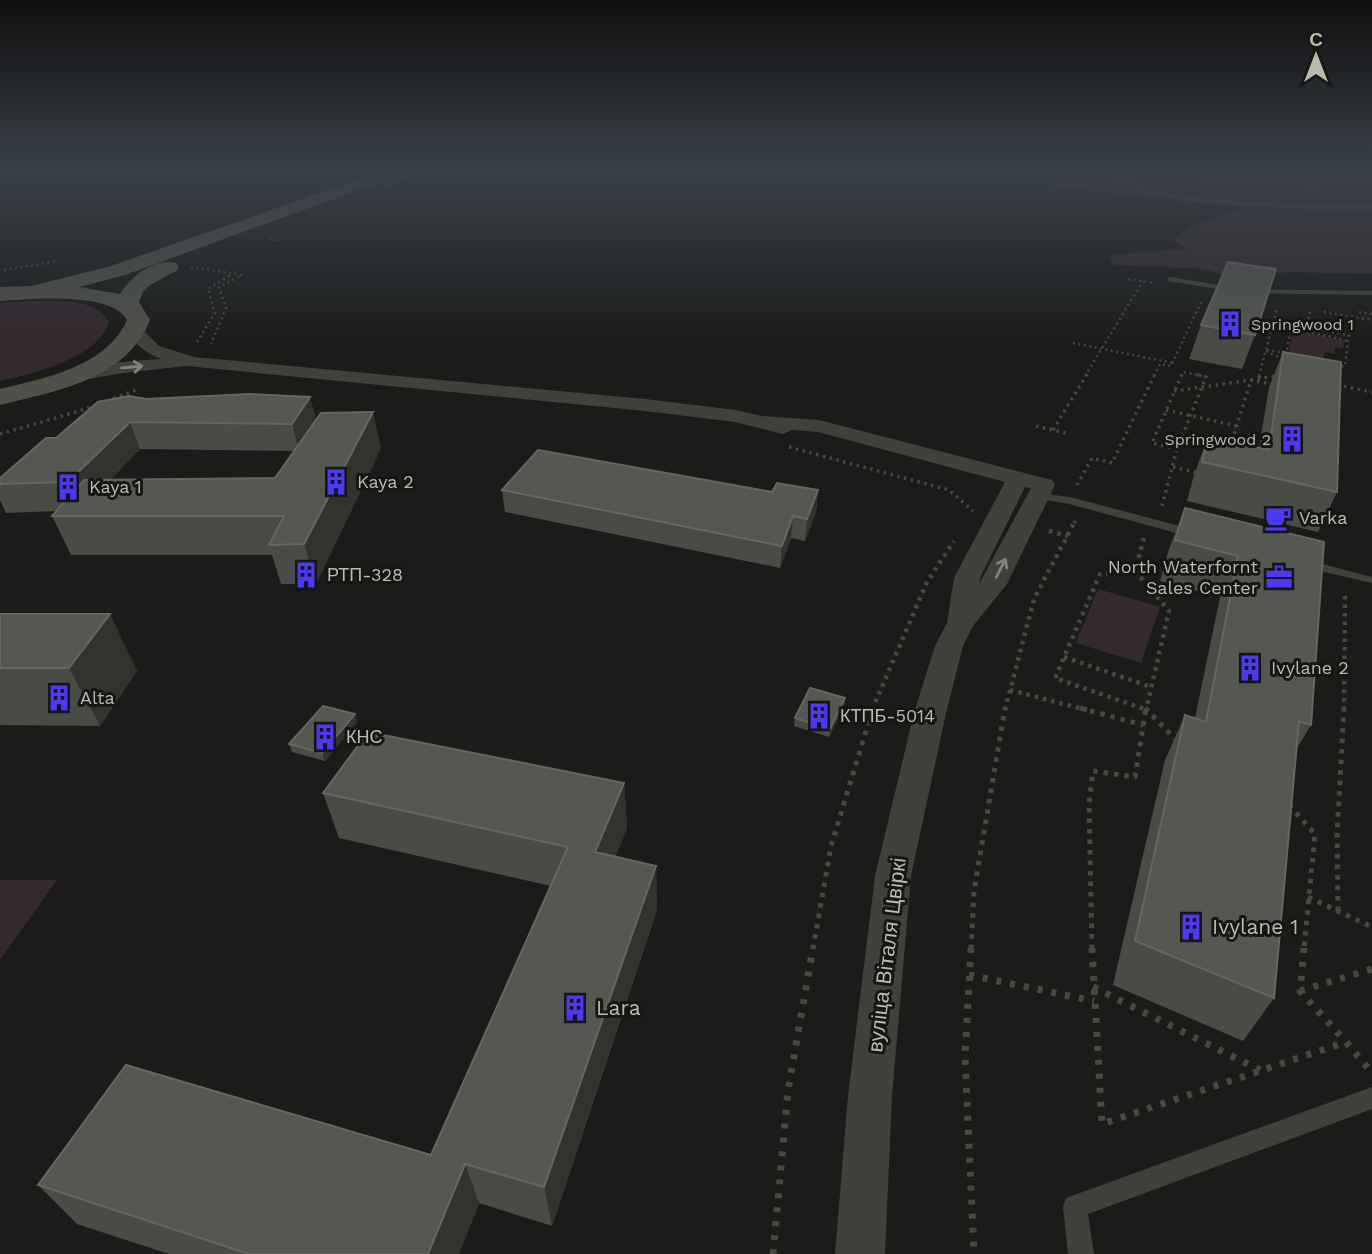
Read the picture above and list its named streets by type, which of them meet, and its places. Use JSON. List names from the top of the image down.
{
  "streets": {
    "street": ["вуліца Віталя Цвіркі"]
  },
  "places": {
    "building": [
      "Springwood 1",
      "Springwood 2",
      "Kaya 2",
      "Kaya 1",
      "РТП-328",
      "Ivylane 2",
      "Alta",
      "КТПБ-5014",
      "КНС",
      "Ivylane 1",
      "Lara"
    ],
    "cafe": ["Varka"],
    "office": ["North Waterfornt Sales Center"]
  },
  "north": "top"
}
